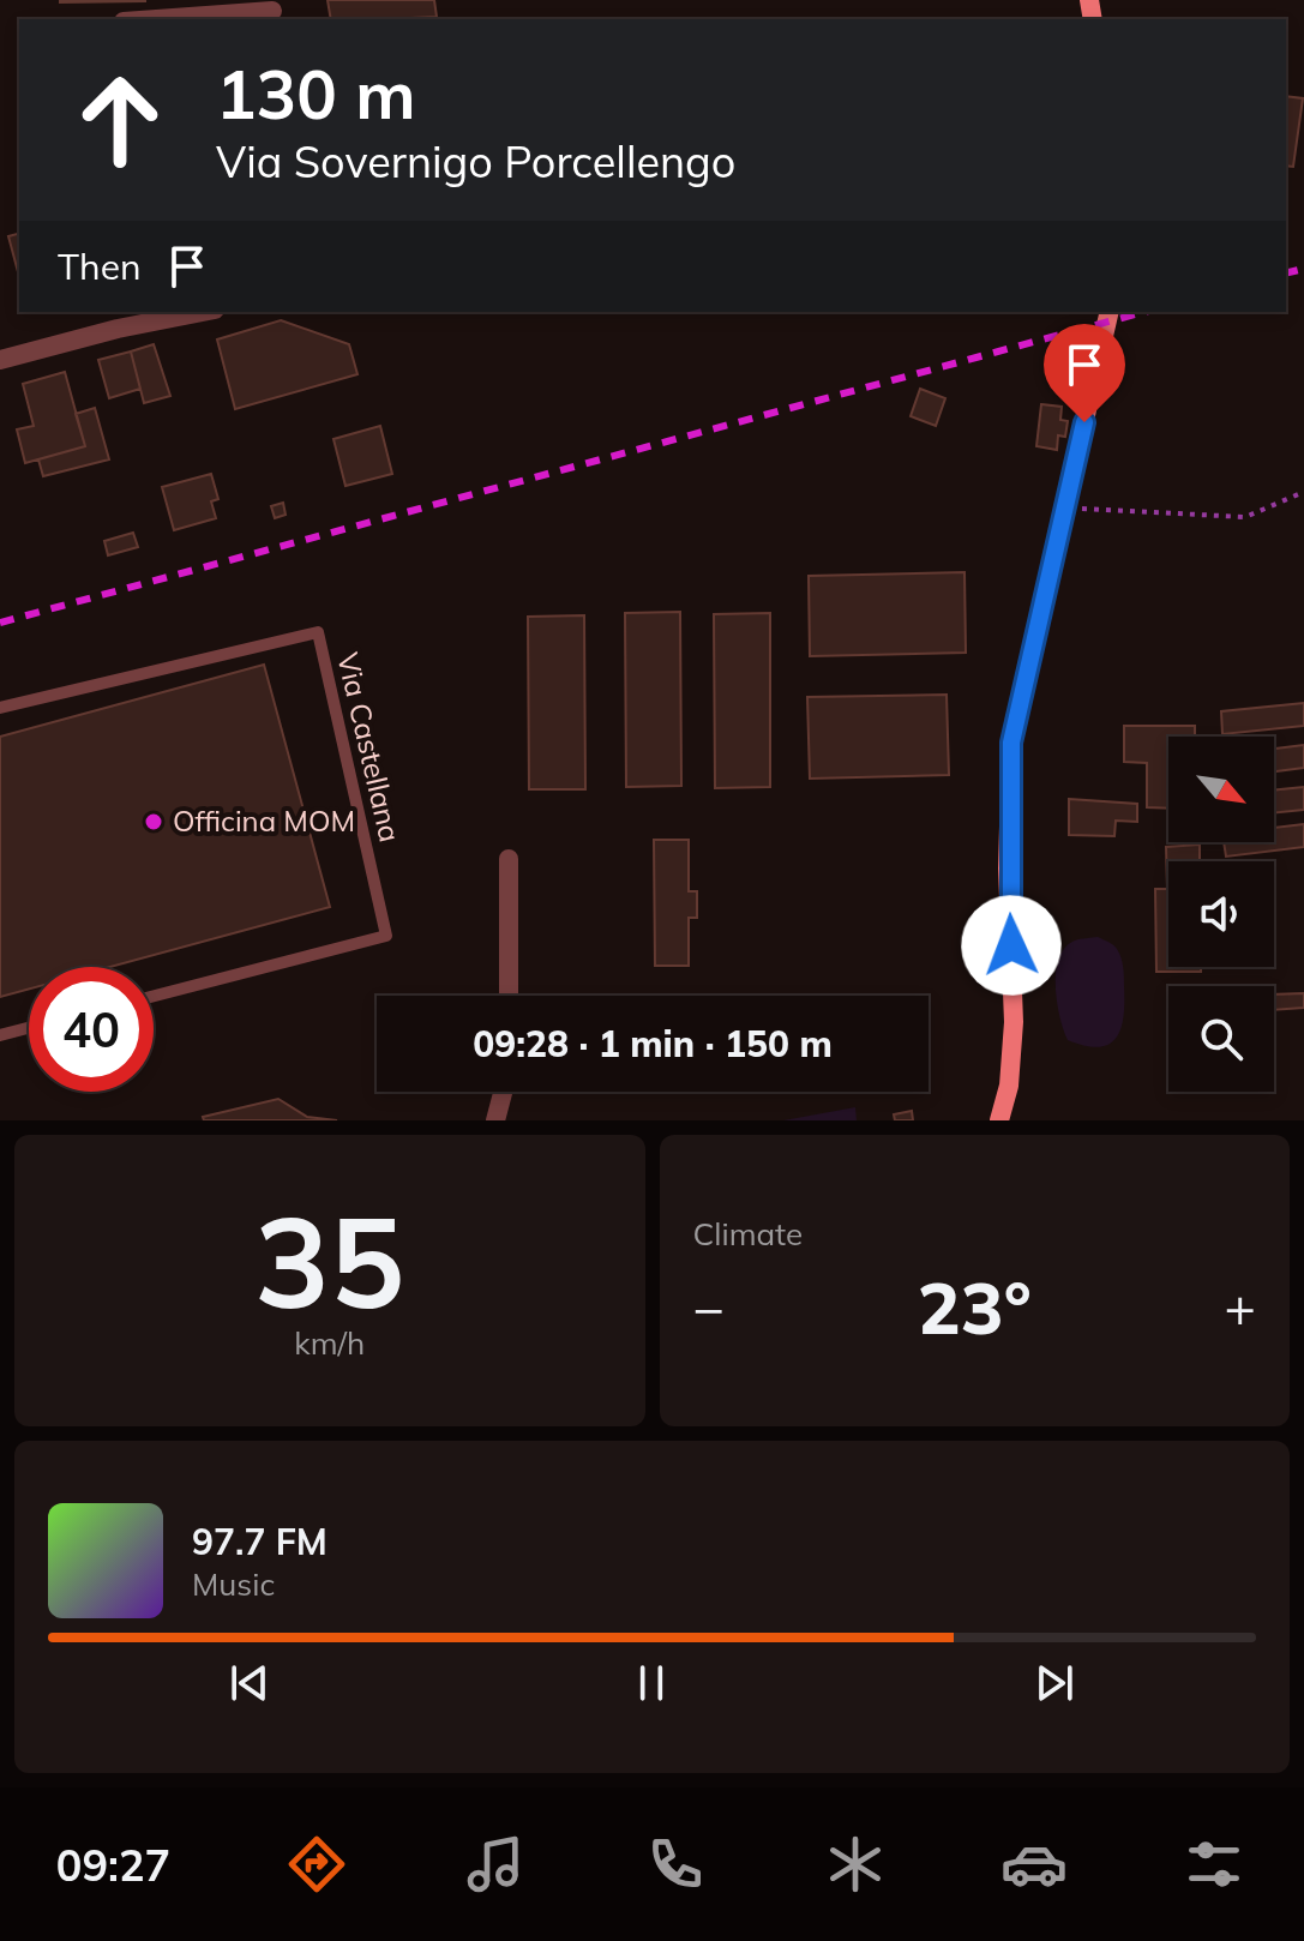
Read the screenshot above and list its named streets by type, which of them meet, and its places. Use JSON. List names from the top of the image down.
{
  "streets": {
    "lane": ["Via Castellana"]
  },
  "places": ["Officina MOM"],
  "north": "bottom right",
  "page": {
    "turn": ["130 m", "Via Sovernigo Porcellengo"],
    "then": "Then",
    "limit": "40",
    "trip": "09:28 · 1 min · 150 m",
    "tile": [
      ["35", "km/h"],
      "Climate"
    ],
    "heat": ["−", "23°", "+"],
    "song": ["97.7 FM", "Music"],
    "tabs": "09:27"
  }
}
